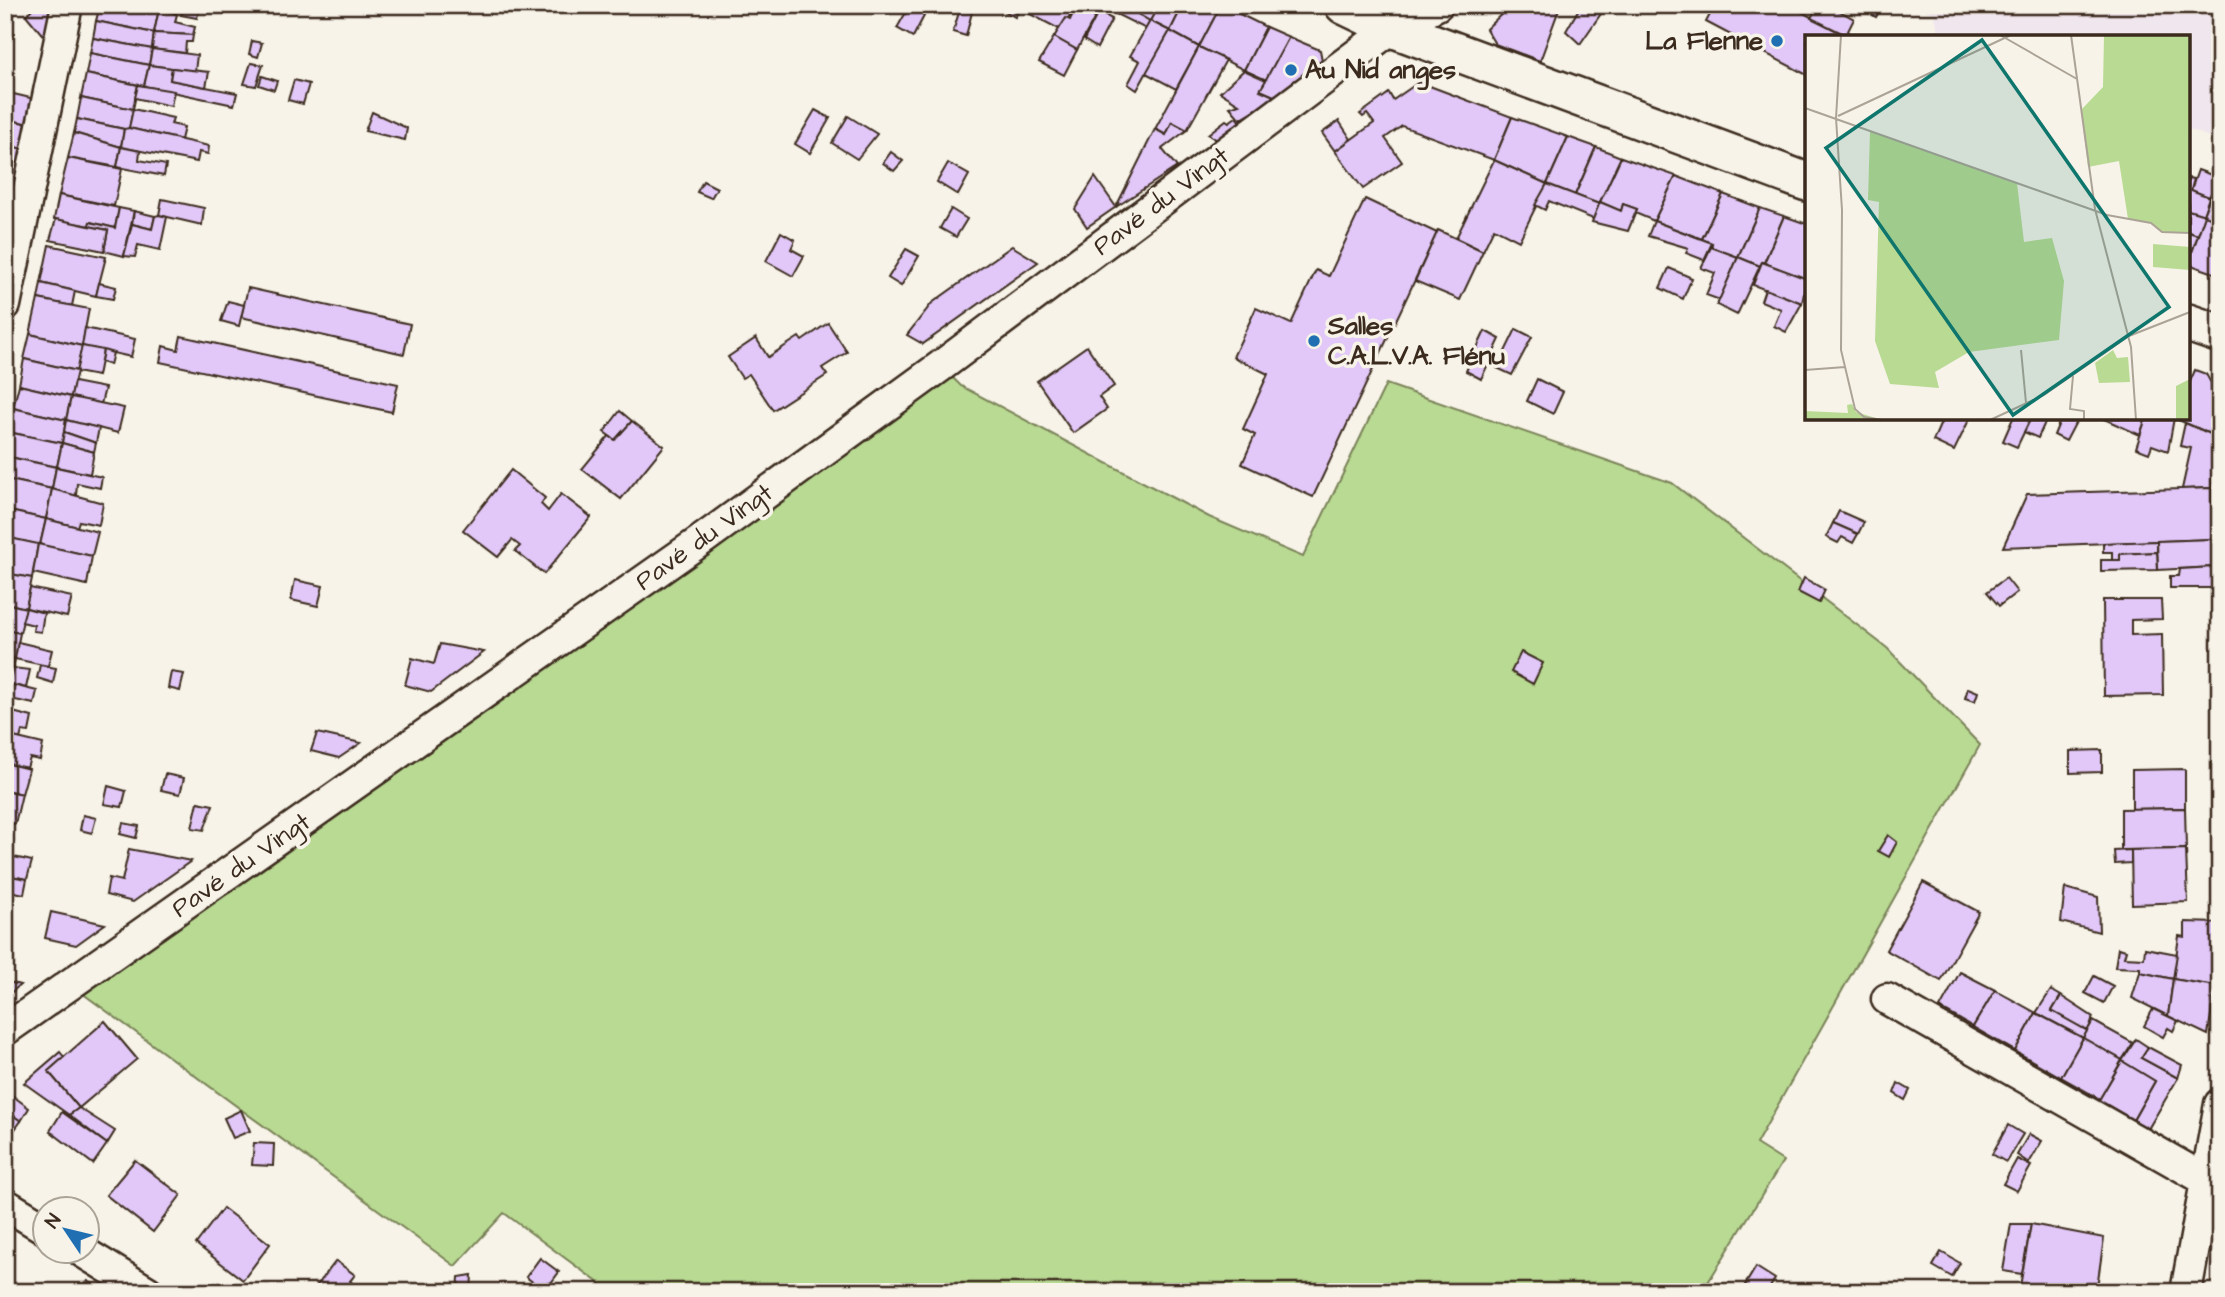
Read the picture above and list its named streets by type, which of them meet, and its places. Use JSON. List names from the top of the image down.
{
  "streets": {
    "street": ["Pavé du Vingt"]
  },
  "places": ["La Flenne", "Au Nid anges", "Salles C.A.L.V.A. Flénu"],
  "north": "top left"
}
